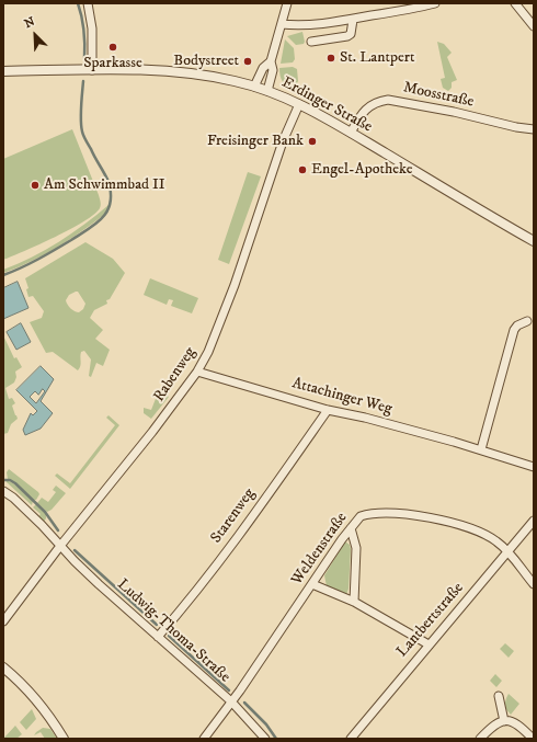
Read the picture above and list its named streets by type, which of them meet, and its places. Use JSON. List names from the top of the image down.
{
  "streets": {
    "street": [
      "Moosstraße",
      "Erdinger Straße",
      "Rabenweg",
      "Attachinger Weg",
      "Starenweg",
      "Weldenstraße",
      "Lantbertstraße",
      "Ludwig-Thoma-Straße"
    ]
  },
  "crossings": [
    ["Moosstraße", "Erdinger Straße"],
    ["Erdinger Straße", "Rabenweg"],
    ["Rabenweg", "Attachinger Weg"],
    ["Rabenweg", "Ludwig-Thoma-Straße"],
    ["Attachinger Weg", "Starenweg"],
    ["Starenweg", "Ludwig-Thoma-Straße"],
    ["Weldenstraße", "Lantbertstraße"],
    ["Weldenstraße", "Ludwig-Thoma-Straße"]
  ],
  "places": [
    "Sparkasse",
    "St. Lantpert",
    "Bodystreet",
    "Freisinger Bank",
    "Engel-Apotheke",
    "Am Schwimmbad II"
  ],
  "north": "top left"
}
